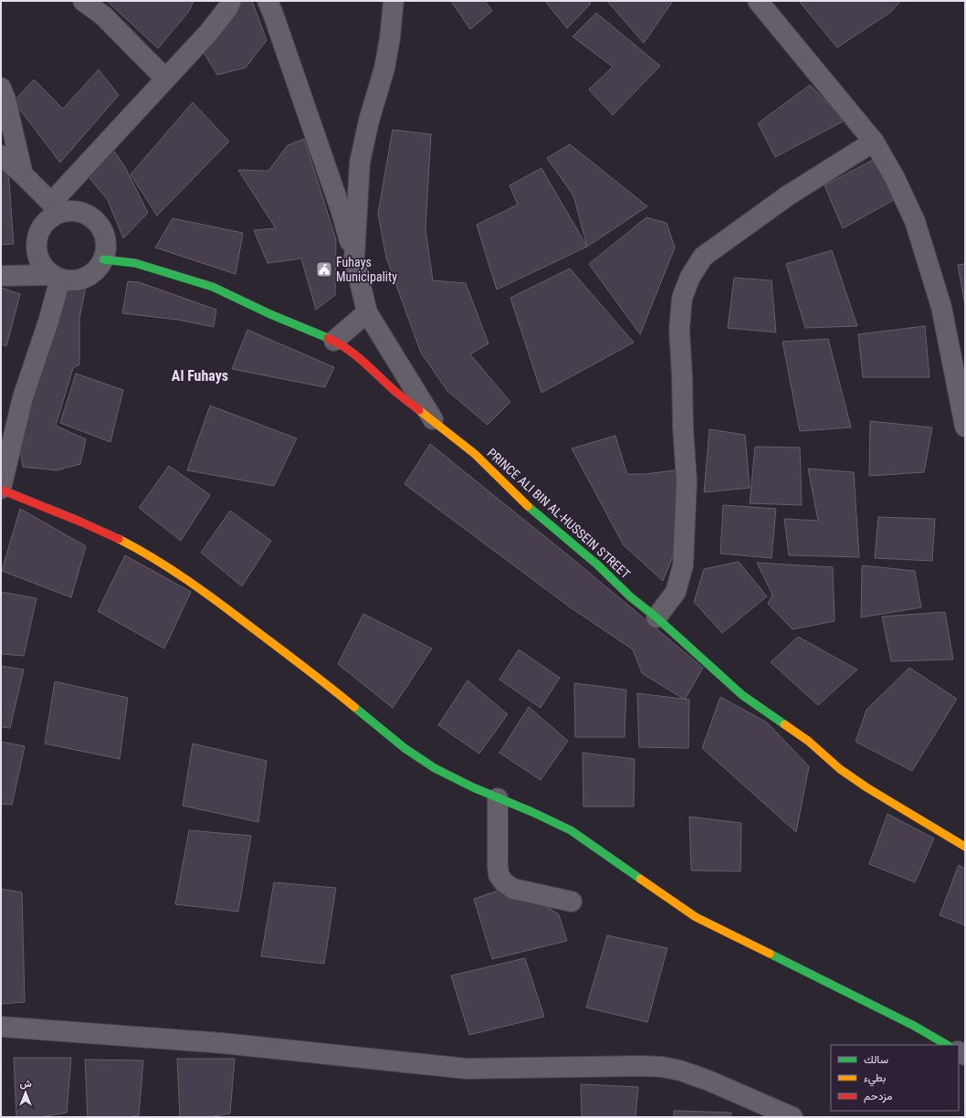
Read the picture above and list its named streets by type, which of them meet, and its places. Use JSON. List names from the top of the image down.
{
  "streets": {
    "street": ["PRINCE ALI BIN AL-HUSSEIN STREET"]
  },
  "districts": ["Al Fuhays"],
  "places": {
    "public building": ["Fuhays Municipality"]
  },
  "legend": ["سالك", "بطيء", "مزدحم"],
  "north": "top"
}
